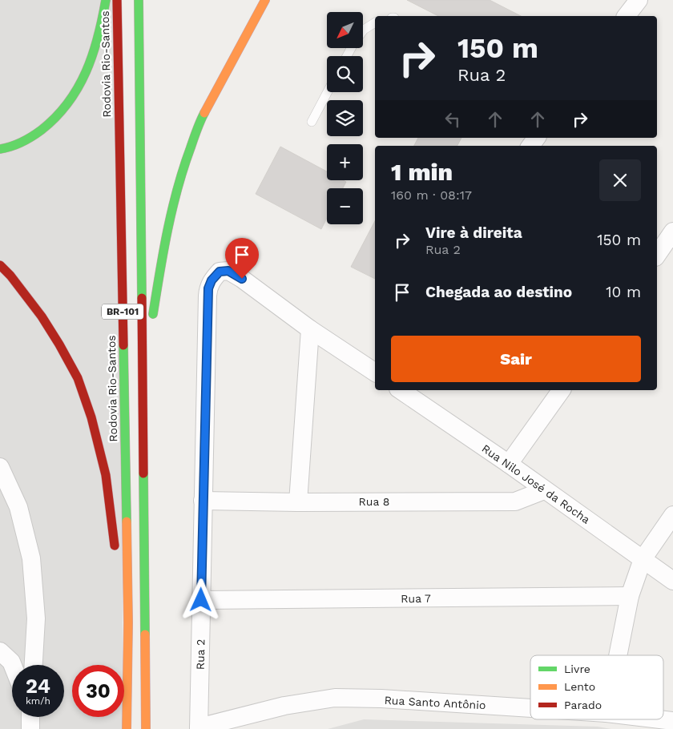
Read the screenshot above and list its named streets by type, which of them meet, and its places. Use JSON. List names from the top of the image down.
{
  "streets": {
    "highway": ["Rodovia Rio-Santos", "BR-101"],
    "street": [
      "Rua Nilo José da Rocha",
      "Rua 8",
      "Rua 7",
      "Rua 2",
      "Rua Santo Antônio"
    ]
  },
  "crossings": [
    ["Rua Nilo José da Rocha", "Rua 8"],
    ["Rua 8", "Rua 2"],
    ["Rua 7", "Rua 2"],
    ["Rua 2", "Rua Santo Antônio"]
  ],
  "legend": ["Livre", "Lento", "Parado"],
  "north": "bottom left",
  "page": {
    "map_buttons": ["+", "−"],
    "turn": ["150 m", "Rua 2"],
    "heading": ["1 min", "160 m · 08:17"],
    "list": [
      {
        "name": "Vire à direita",
        "note": "Rua 2",
        "value": "150 m"
      },
      {
        "name": "Chegada ao destino",
        "value": "10 m"
      }
    ],
    "buttons": "Sair",
    "speed": "24 km/h",
    "limit": "30"
  }
}
